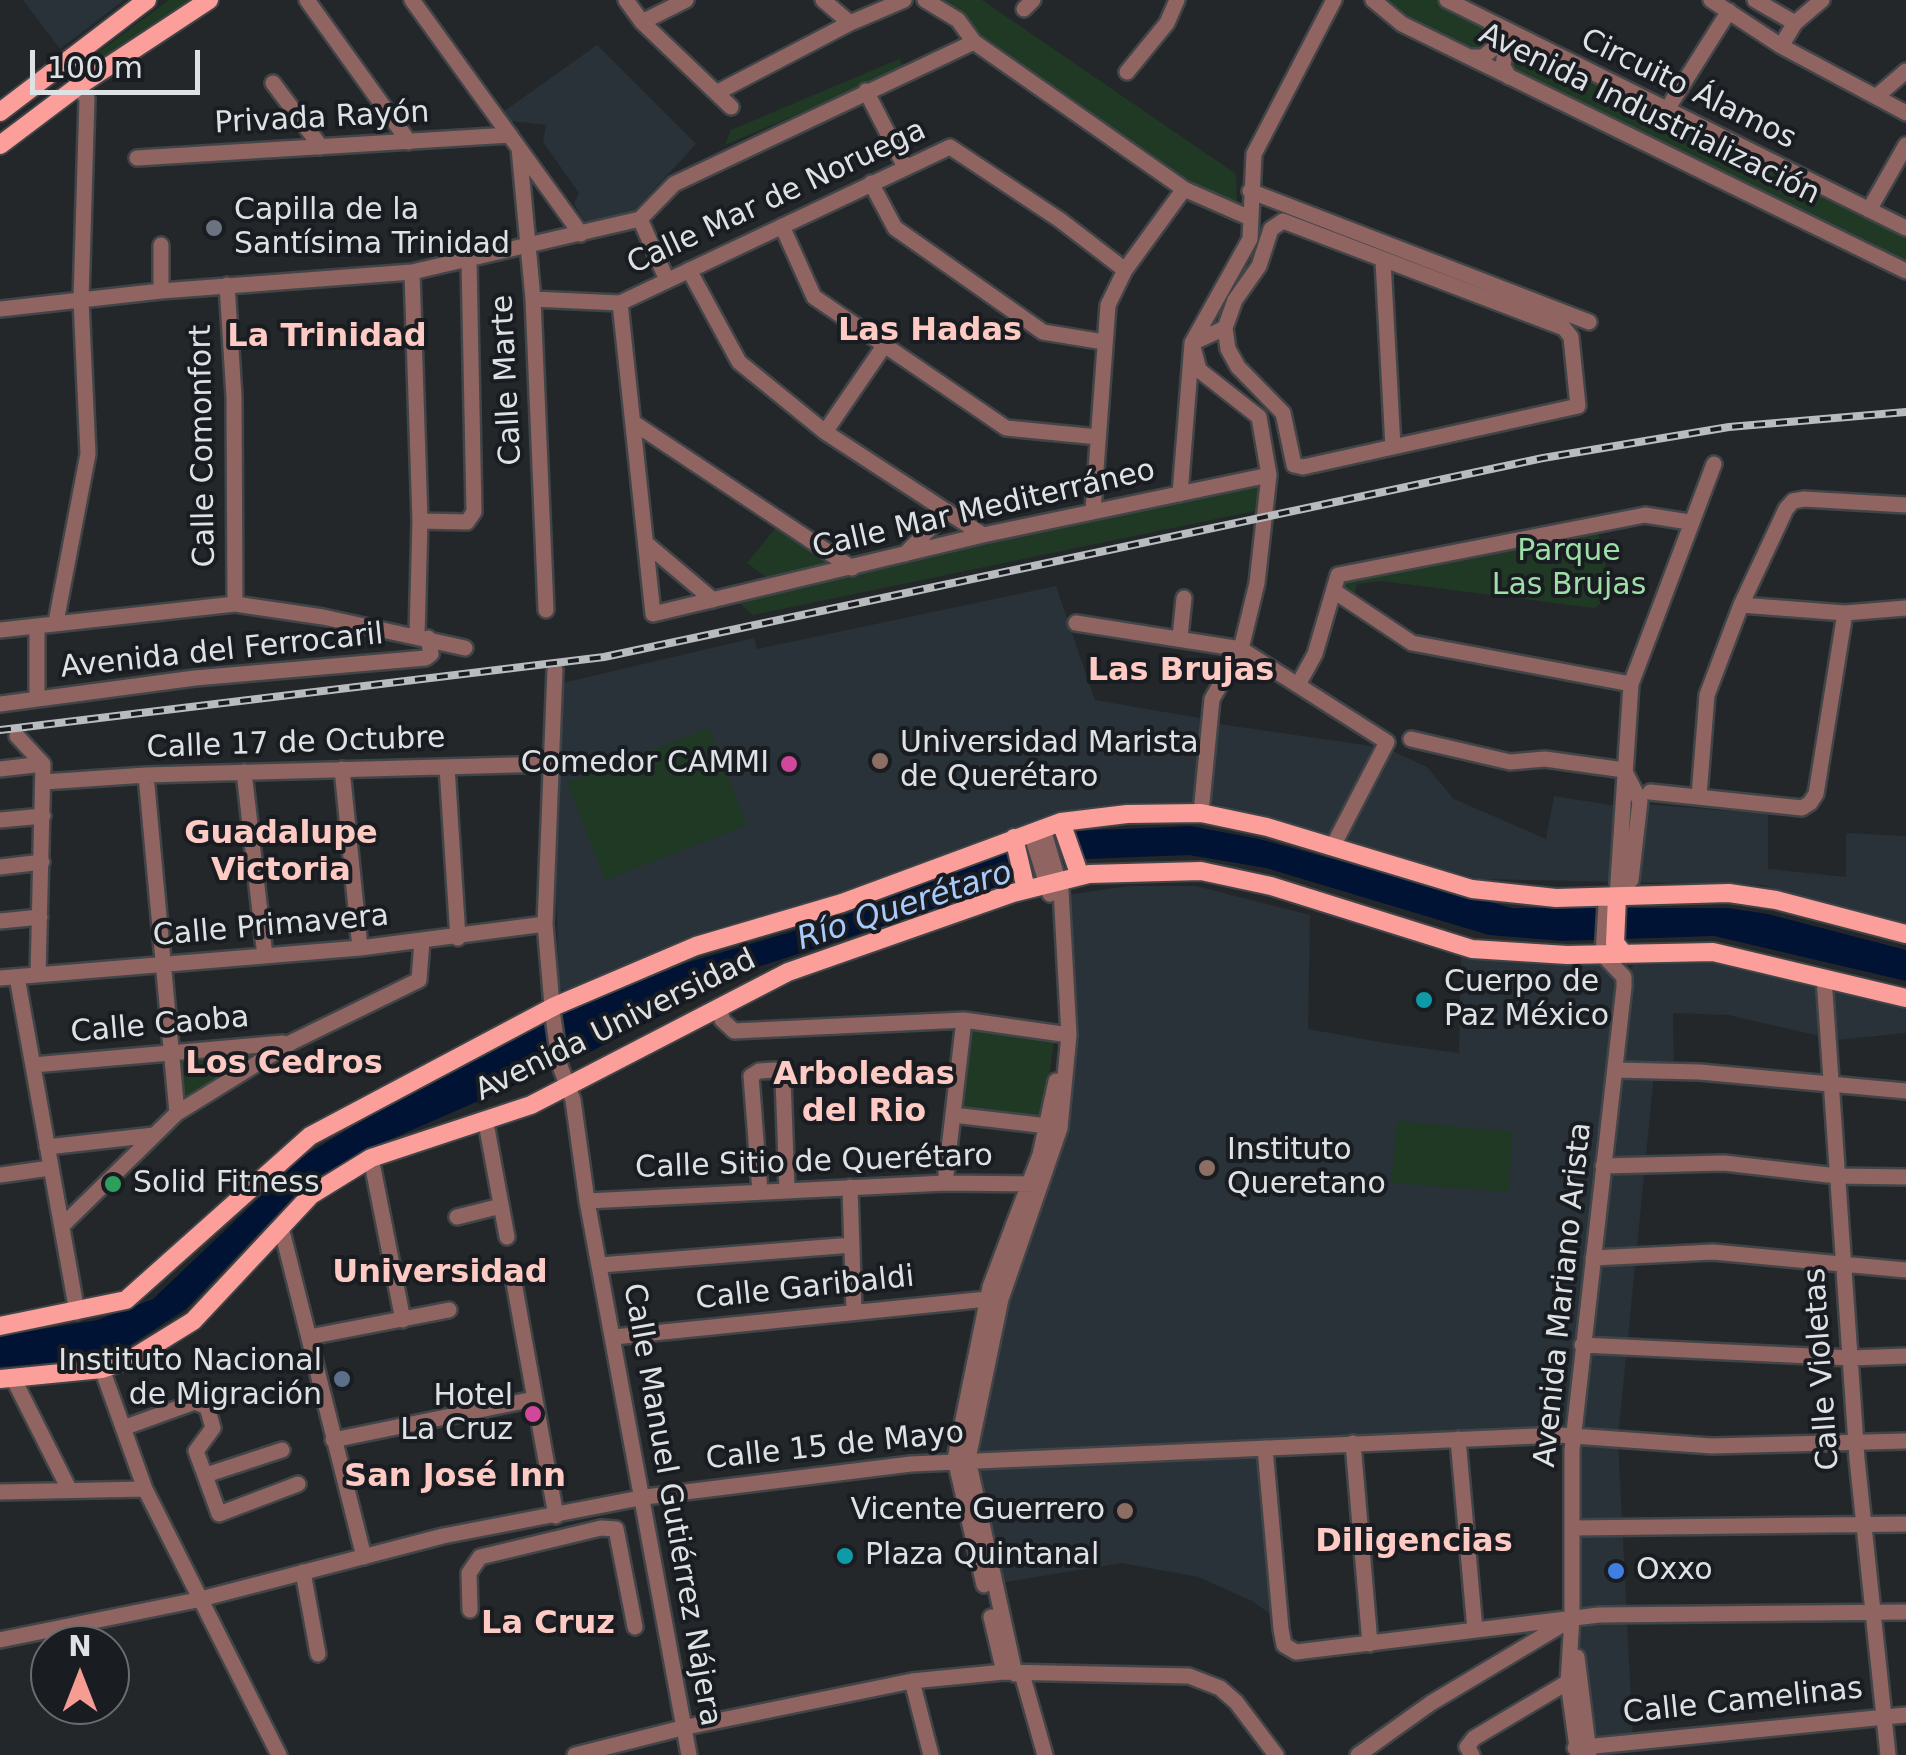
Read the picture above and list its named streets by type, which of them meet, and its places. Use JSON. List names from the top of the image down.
{
  "streets": {
    "main road": ["Avenida Universidad"],
    "street": [
      "Circuito Álamos",
      "Avenida Industrialización",
      "Privada Rayón",
      "Calle Mar de Noruega",
      "Calle Marte",
      "Calle Comonfort",
      "Calle Mar Mediterráneo",
      "Avenida del Ferrocaril",
      "Calle 17 de Octubre",
      "Calle Primavera",
      "Calle Caoba",
      "Calle Sitio de Querétaro",
      "Calle Garibaldi",
      "Avenida Mariano Arista",
      "Calle Violetas",
      "Calle 15 de Mayo",
      "Calle Manuel Gutiérrez Nájera",
      "Calle Camelinas"
    ]
  },
  "crossings": [
    ["Privada Rayón", "Calle Marte"],
    ["Calle Mar de Noruega", "Calle Marte"],
    ["Calle Mar de Noruega", "Calle Mar Mediterráneo"],
    ["Avenida Universidad", "Avenida Mariano Arista"],
    ["Avenida Universidad", "Calle Violetas"],
    ["Avenida Universidad", "Calle Manuel Gutiérrez Nájera"],
    ["Calle Sitio de Querétaro", "Calle Manuel Gutiérrez Nájera"],
    ["Calle Garibaldi", "Calle Manuel Gutiérrez Nájera"],
    ["Avenida Mariano Arista", "Calle 15 de Mayo"],
    ["Calle Violetas", "Calle 15 de Mayo"],
    ["Calle Violetas", "Calle Camelinas"],
    ["Calle 15 de Mayo", "Calle Manuel Gutiérrez Nájera"]
  ],
  "districts": [
    "Las Hadas",
    "La Trinidad",
    "Las Brujas",
    "Guadalupe Victoria",
    "Los Cedros",
    "Arboledas del Rio",
    "Universidad",
    "San José Inn",
    "Diligencias",
    "La Cruz"
  ],
  "water": ["Río Querétaro"],
  "parks": ["Parque Las Brujas"],
  "places": [
    "Capilla de la Santísima Trinidad",
    "Universidad Marista de Querétaro",
    "Comedor CAMMI",
    "Cuerpo de Paz México",
    "Instituto Queretano",
    "Solid Fitness",
    "Instituto Nacional de Migración",
    "Hotel La Cruz",
    "Vicente Guerrero",
    "Plaza Quintanal",
    "Oxxo"
  ],
  "scale_bar": "100 m",
  "north": "top"
}
